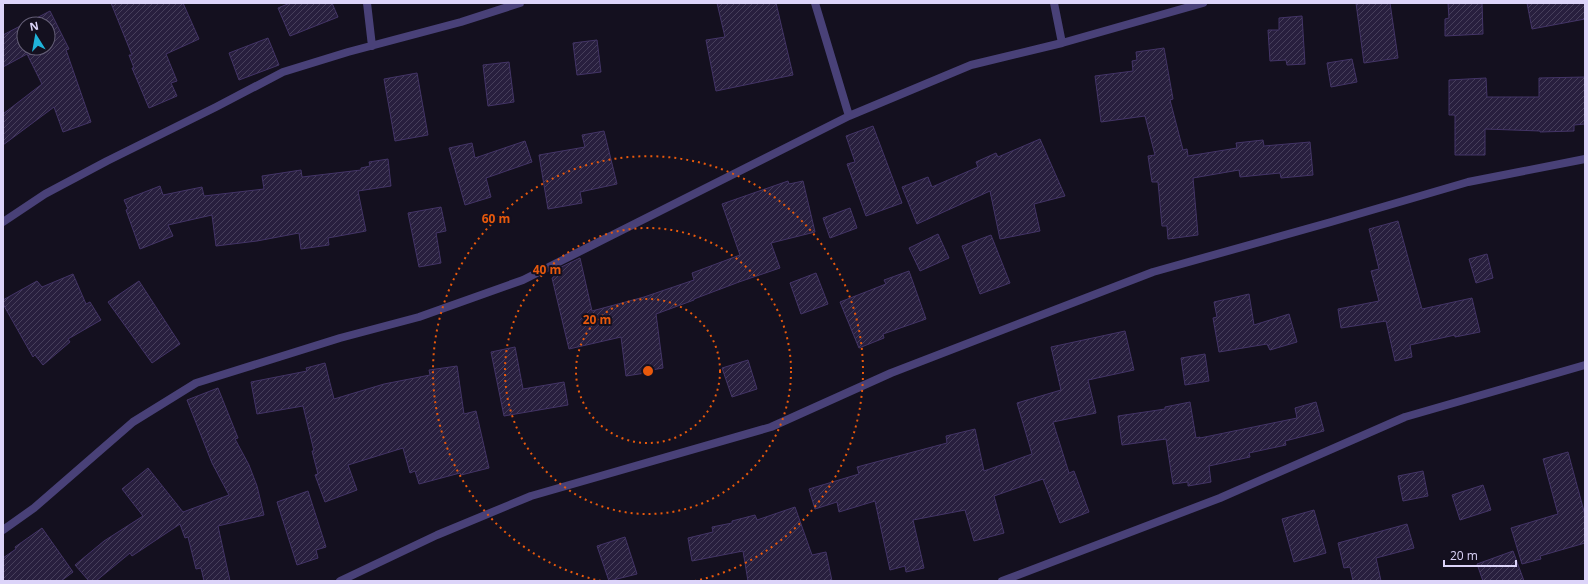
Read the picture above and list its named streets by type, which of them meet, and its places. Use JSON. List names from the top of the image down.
{
  "scale_bar": "20 m",
  "north": "top",
  "rings": ["60 m", "40 m", "20 m"]
}
